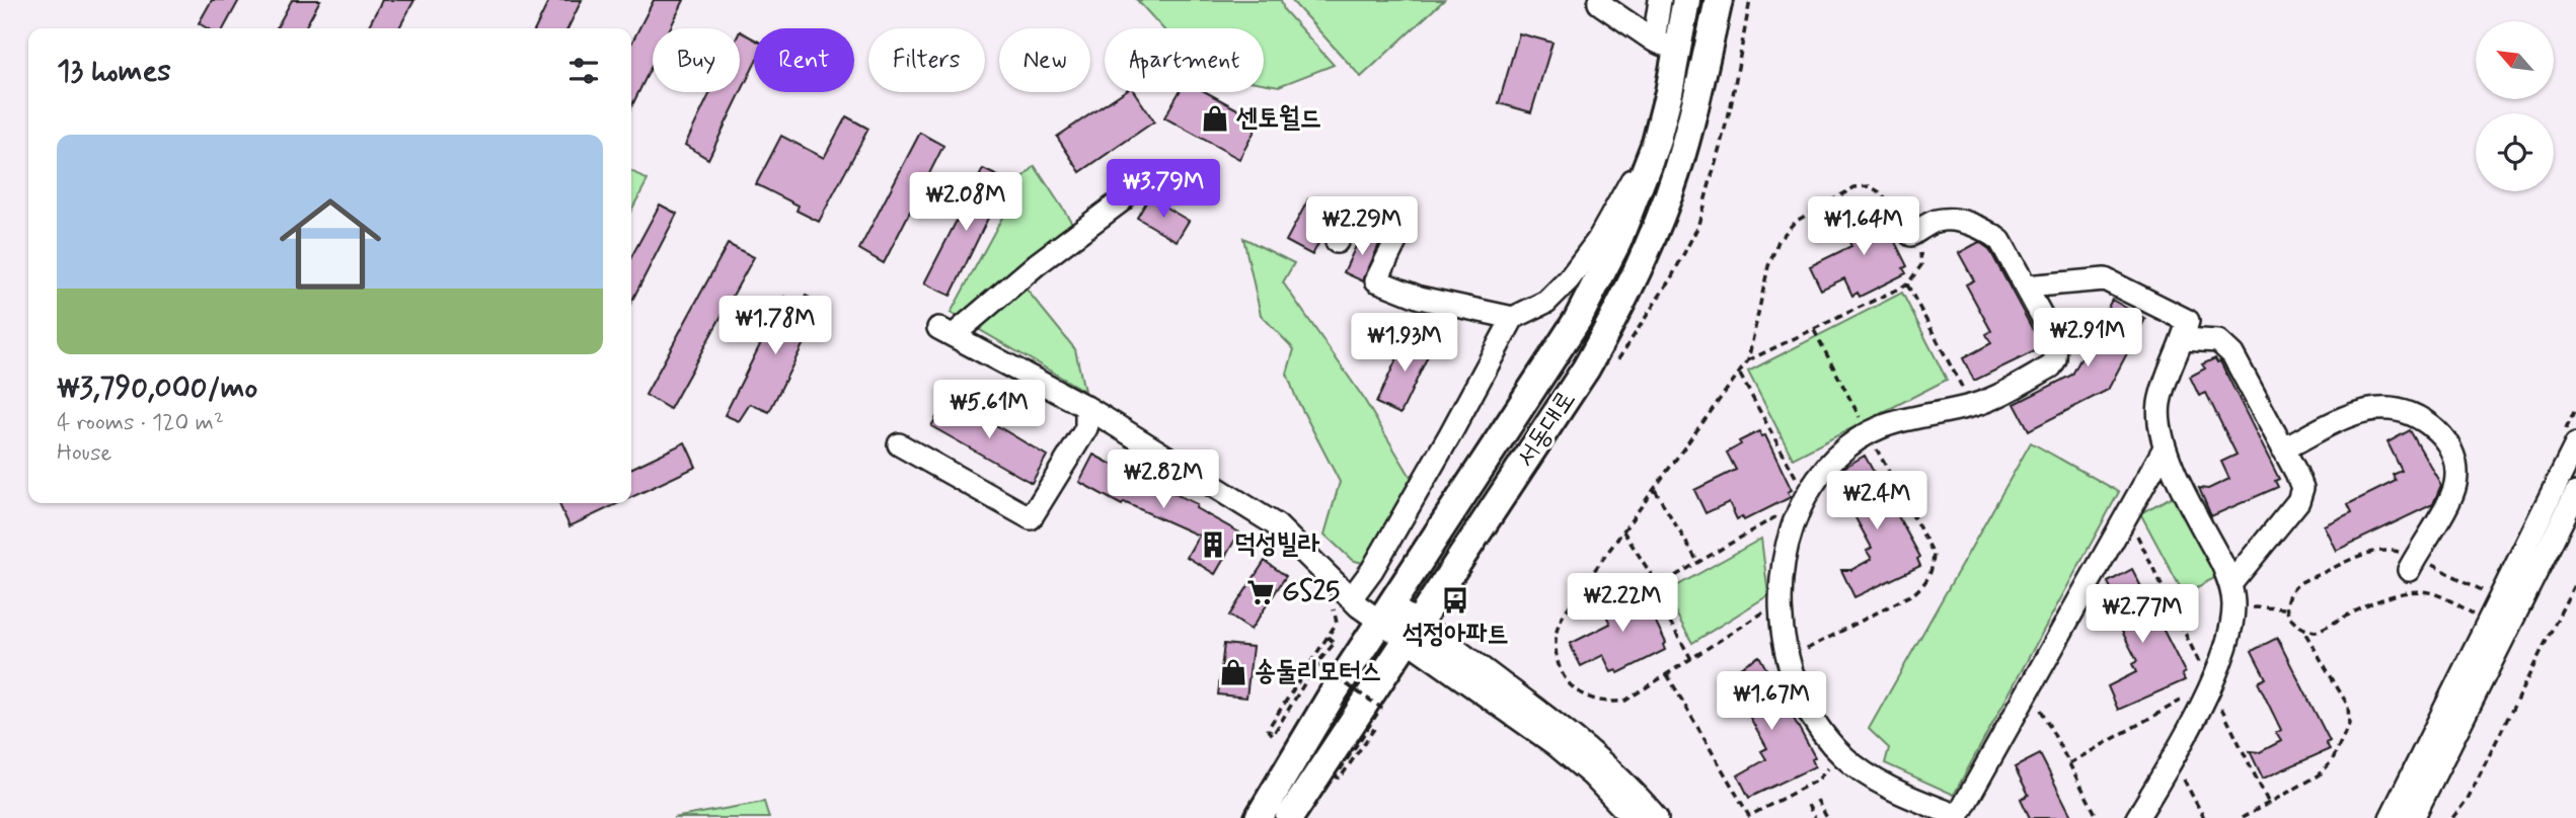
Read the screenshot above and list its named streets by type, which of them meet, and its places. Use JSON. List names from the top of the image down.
{
  "streets": {
    "main road": ["서동대로"]
  },
  "places": {
    "shop": ["센토월드", "송둘리모터스"],
    "building": ["덕성빌라"],
    "supermarket": ["GS25"],
    "bus stop": ["석정아파트"]
  },
  "north": "top left",
  "page": {
    "chip": [
      "Buy",
      "Rent",
      "Filters",
      "New",
      "Apartment"
    ],
    "heading": "13 homes",
    "list": [
      {
        "name": "₩3,790,000/mo",
        "note": "4 rooms · 120 m² · House"
      }
    ],
    "price": [
      "₩3.79M",
      "₩2.08M",
      "₩2.29M",
      "₩1.64M",
      "₩1.78M",
      "₩2.91M",
      "₩1.93M",
      "₩5.61M",
      "₩2.82M",
      "₩2.4M",
      "₩2.22M",
      "₩2.77M",
      "₩1.67M"
    ]
  }
}
